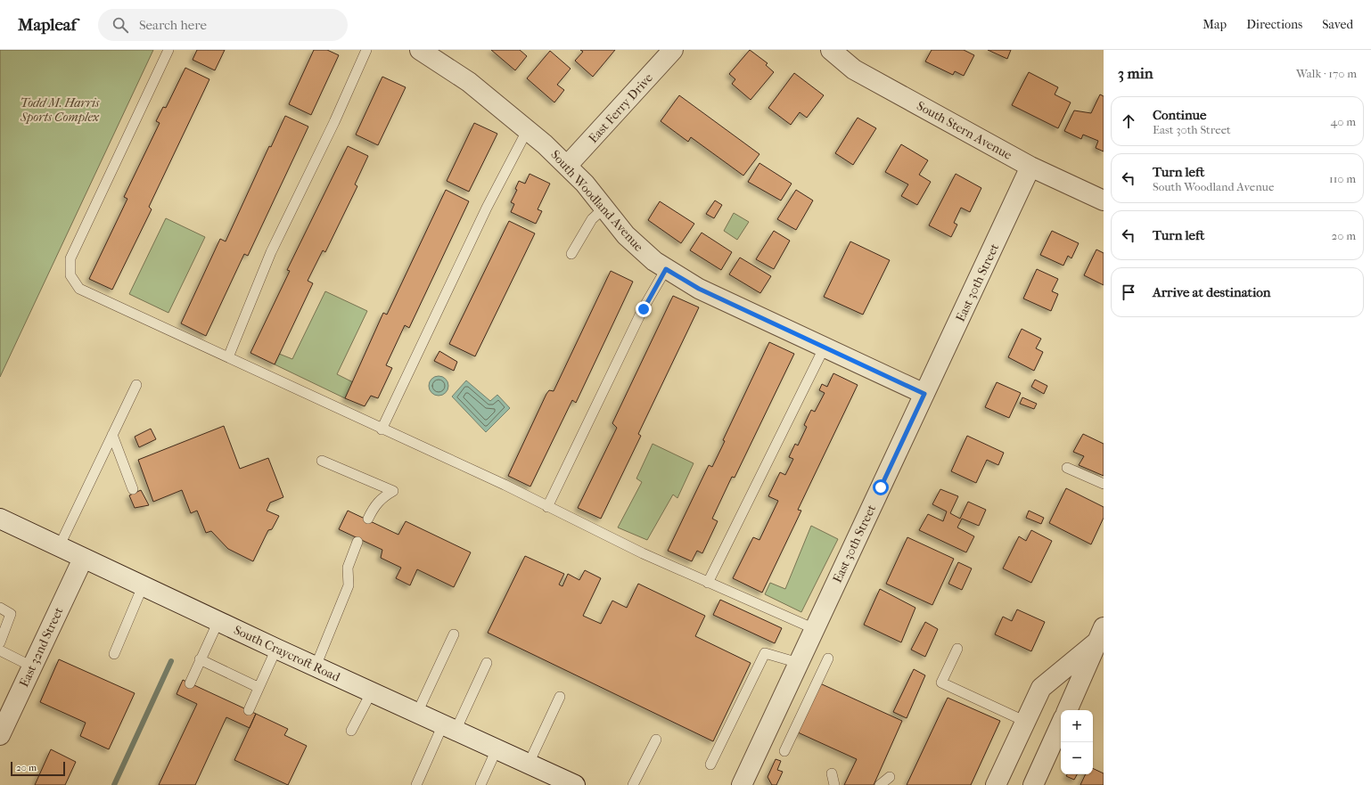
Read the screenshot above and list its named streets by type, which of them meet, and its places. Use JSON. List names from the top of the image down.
{
  "streets": {
    "street": [
      "East Ferry Drive",
      "South Stern Avenue",
      "South Woodland Avenue",
      "East 30th Street",
      "East 32nd Street",
      "South Craycroft Road"
    ]
  },
  "crossings": [
    ["East Ferry Drive", "South Woodland Avenue"],
    ["South Stern Avenue", "East 30th Street"],
    ["South Woodland Avenue", "East 30th Street"],
    ["East 32nd Street", "South Craycroft Road"]
  ],
  "parks": ["Todd M. Harris Sports Complex"],
  "scale_bar": "20 m",
  "page": {
    "header": "Mapleaf",
    "search": "Search here",
    "nav": ["Map", "Directions", "Saved"],
    "heading": ["3 min", "Walk · 170 m"],
    "list": [
      ["Continue", "East 30th Street", "40 m"],
      ["Turn left", "South Woodland Avenue", "110 m"],
      ["Turn left", "20 m"],
      "Arrive at destination"
    ],
    "map_buttons": ["+", "−"],
    "scale": "20 m"
  }
}
